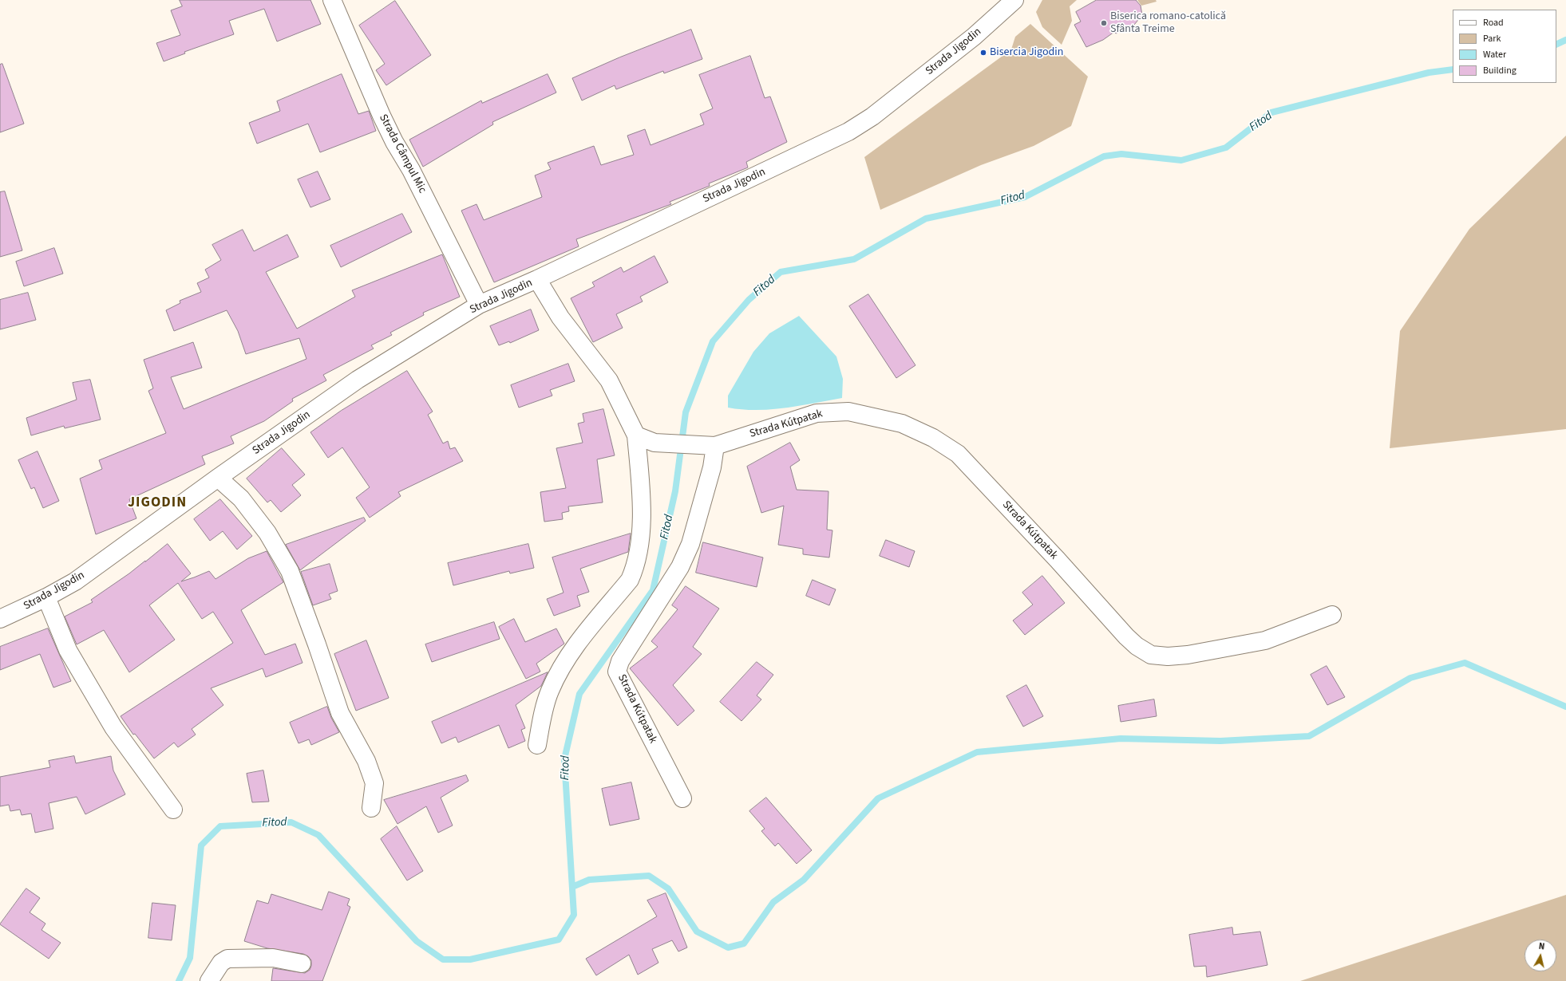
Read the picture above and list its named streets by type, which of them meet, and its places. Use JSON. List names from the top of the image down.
{
  "streets": {
    "street": ["Strada Jigodin", "Strada Câmpul Mic", "Strada Kútpatak"]
  },
  "crossings": [
    ["Strada Jigodin", "Strada Câmpul Mic"]
  ],
  "districts": ["JIGODIN"],
  "water": ["Fitod"],
  "places": ["Biserica romano-catolică Sfânta Treime", "Bisercia Jigodin"],
  "legend": [
    "Road",
    "Park",
    "Water",
    "Building"
  ],
  "north": "top"
}
